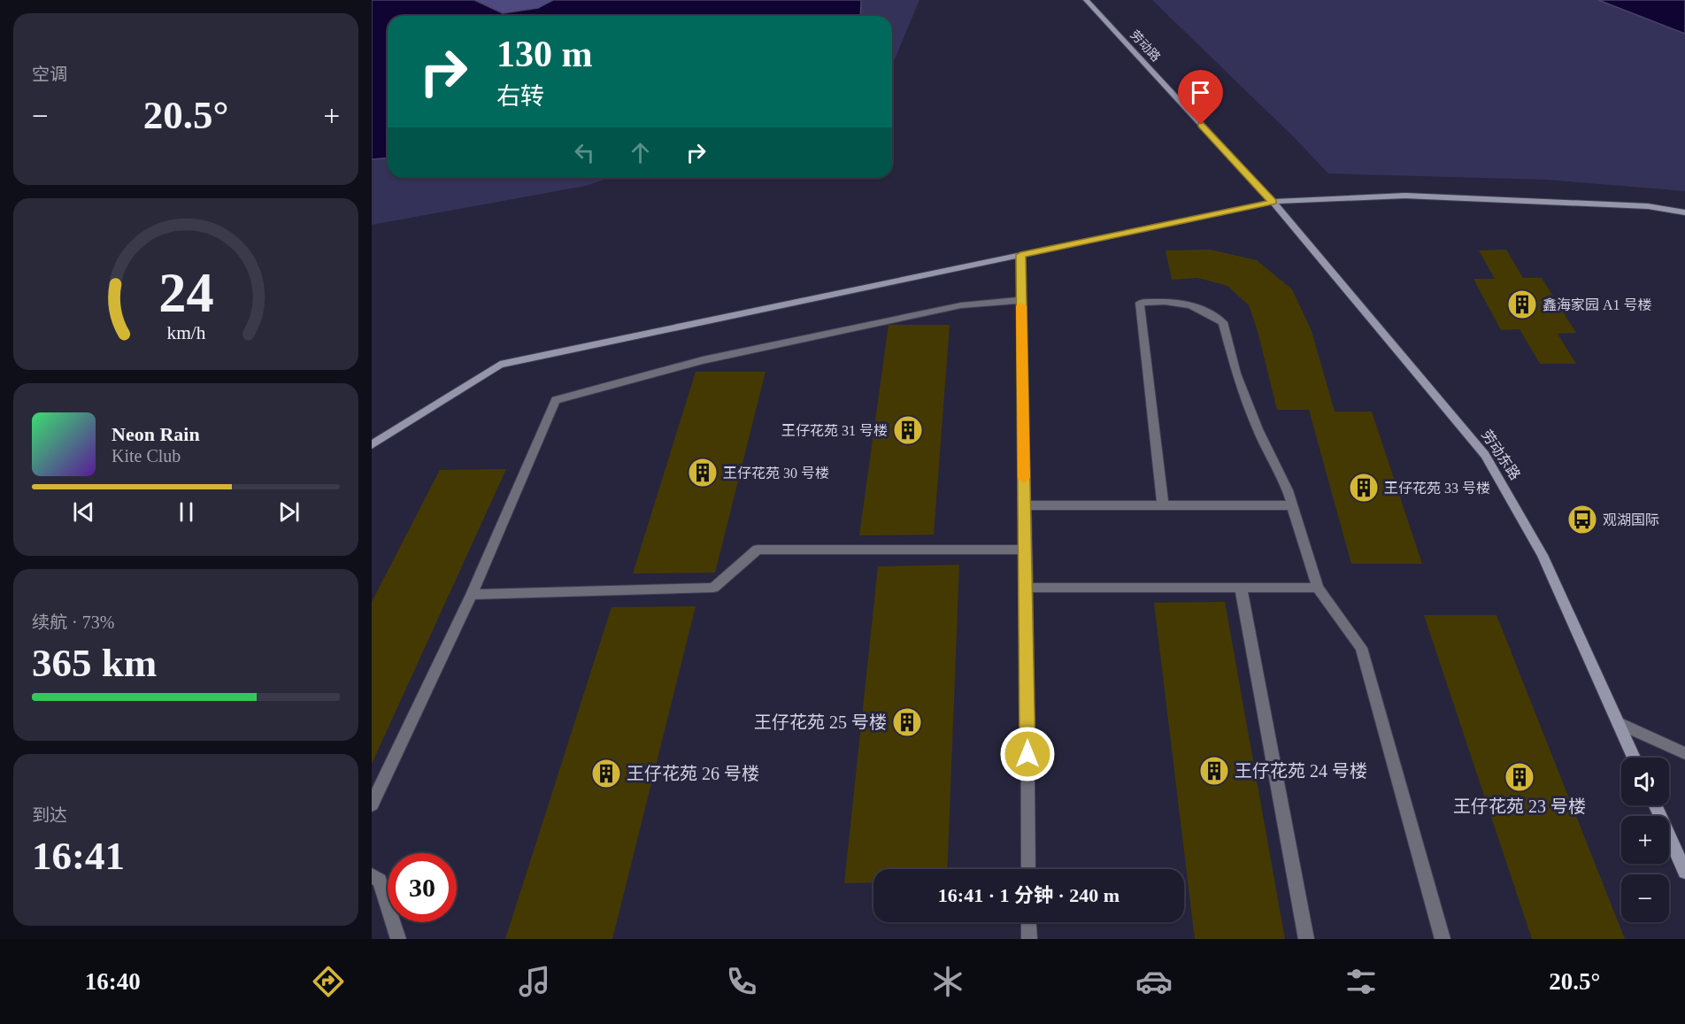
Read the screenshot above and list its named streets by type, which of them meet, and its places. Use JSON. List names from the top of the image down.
{
  "streets": {
    "street": ["劳动路", "劳动东路"]
  },
  "crossings": [
    ["劳动路", "劳动东路"]
  ],
  "places": {
    "building": [
      "鑫海家园 A1 号楼",
      "王仔花苑 31 号楼",
      "王仔花苑 30 号楼",
      "王仔花苑 33 号楼",
      "王仔花苑 25 号楼",
      "王仔花苑 24 号楼",
      "王仔花苑 26 号楼",
      "王仔花苑 23 号楼"
    ],
    "bus stop": ["观湖国际"]
  },
  "page": {
    "tile": [
      "空调",
      ["续航 · 73%", "365 km"],
      ["到达", "16:41"]
    ],
    "turn": ["130 m", "右转"],
    "heat": ["−", "20.5°", "+"],
    "song": ["Neon Rain", "Kite Club"],
    "map_buttons": ["+", "−"],
    "limit": "30",
    "trip": "16:41 · 1 分钟 · 240 m",
    "tabs": ["16:40", "20.5°"],
    "gauge": ["24", "km/h"]
  }
}
